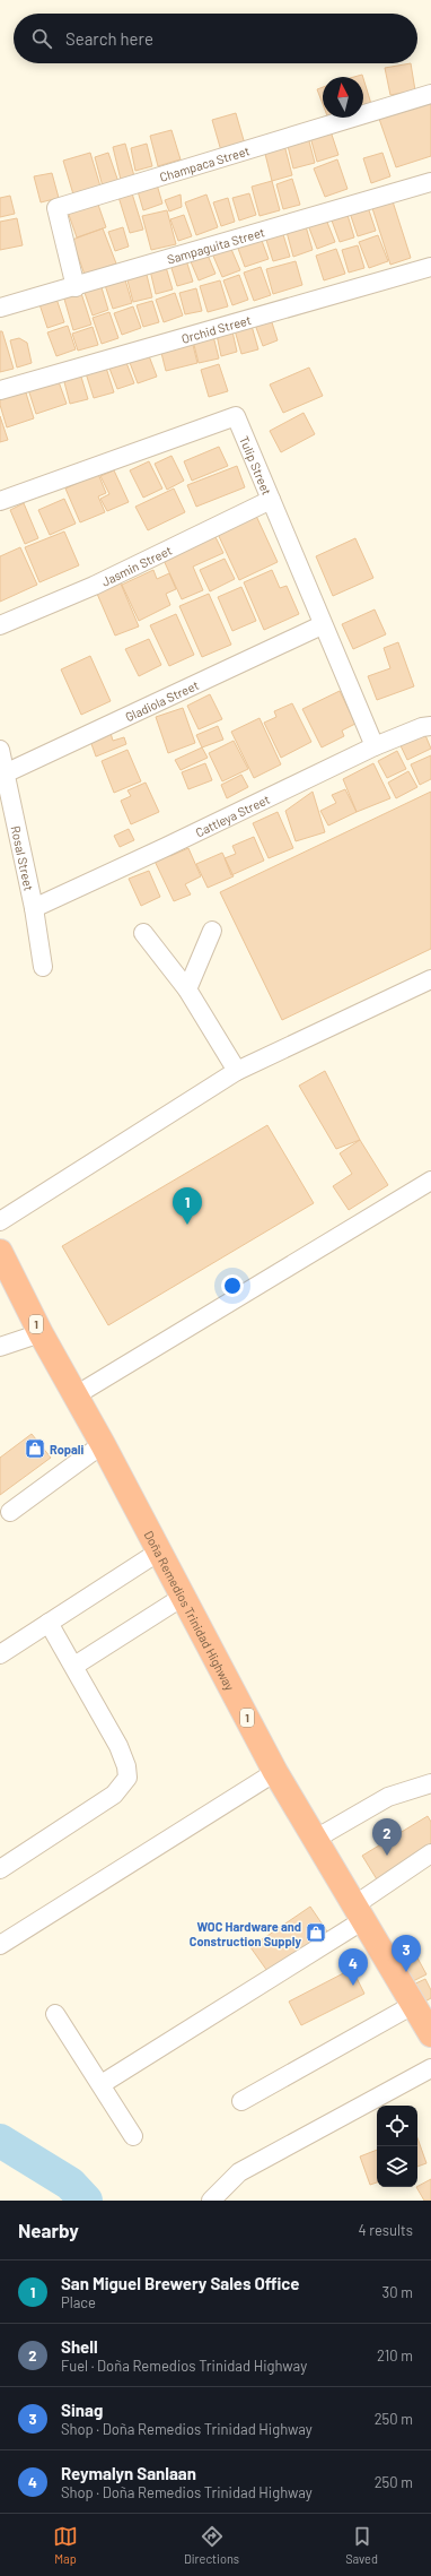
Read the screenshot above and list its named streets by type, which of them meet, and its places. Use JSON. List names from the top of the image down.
{
  "streets": {
    "highway": ["1", "Doña Remedios Trinidad Highway"],
    "street": [
      "Champaca Street",
      "Sampaguita Street",
      "Orchid Street",
      "Tulip Street",
      "Jasmin Street",
      "Gladiola Street",
      "Cattleya Street",
      "Rosal Street"
    ]
  },
  "crossings": [
    ["Champaca Street", "Sampaguita Street"],
    ["Tulip Street", "Jasmin Street"],
    ["Tulip Street", "Gladiola Street"],
    ["Tulip Street", "Cattleya Street"],
    ["Gladiola Street", "Rosal Street"],
    ["Cattleya Street", "Rosal Street"]
  ],
  "places": {
    "shop": ["Ropali", "WOC Hardware and Construction Supply"]
  },
  "north": "top",
  "page": {
    "search": "Search here",
    "pins": [
      "1",
      "2",
      "3",
      "4"
    ],
    "heading": ["Nearby", "4 results"],
    "list": [
      {
        "mark": "1",
        "name": "San Miguel Brewery Sales Office",
        "note": "Place",
        "value": "30 m"
      },
      {
        "mark": "2",
        "name": "Shell",
        "note": "Fuel · Doña Remedios Trinidad Highway",
        "value": "210 m"
      },
      {
        "mark": "3",
        "name": "Sinag",
        "note": "Shop · Doña Remedios Trinidad Highway",
        "value": "250 m"
      },
      {
        "mark": "4",
        "name": "Reymalyn Sanlaan",
        "note": "Shop · Doña Remedios Trinidad Highway",
        "value": "250 m"
      }
    ],
    "nav": ["Map", "Directions", "Saved"]
  }
}
